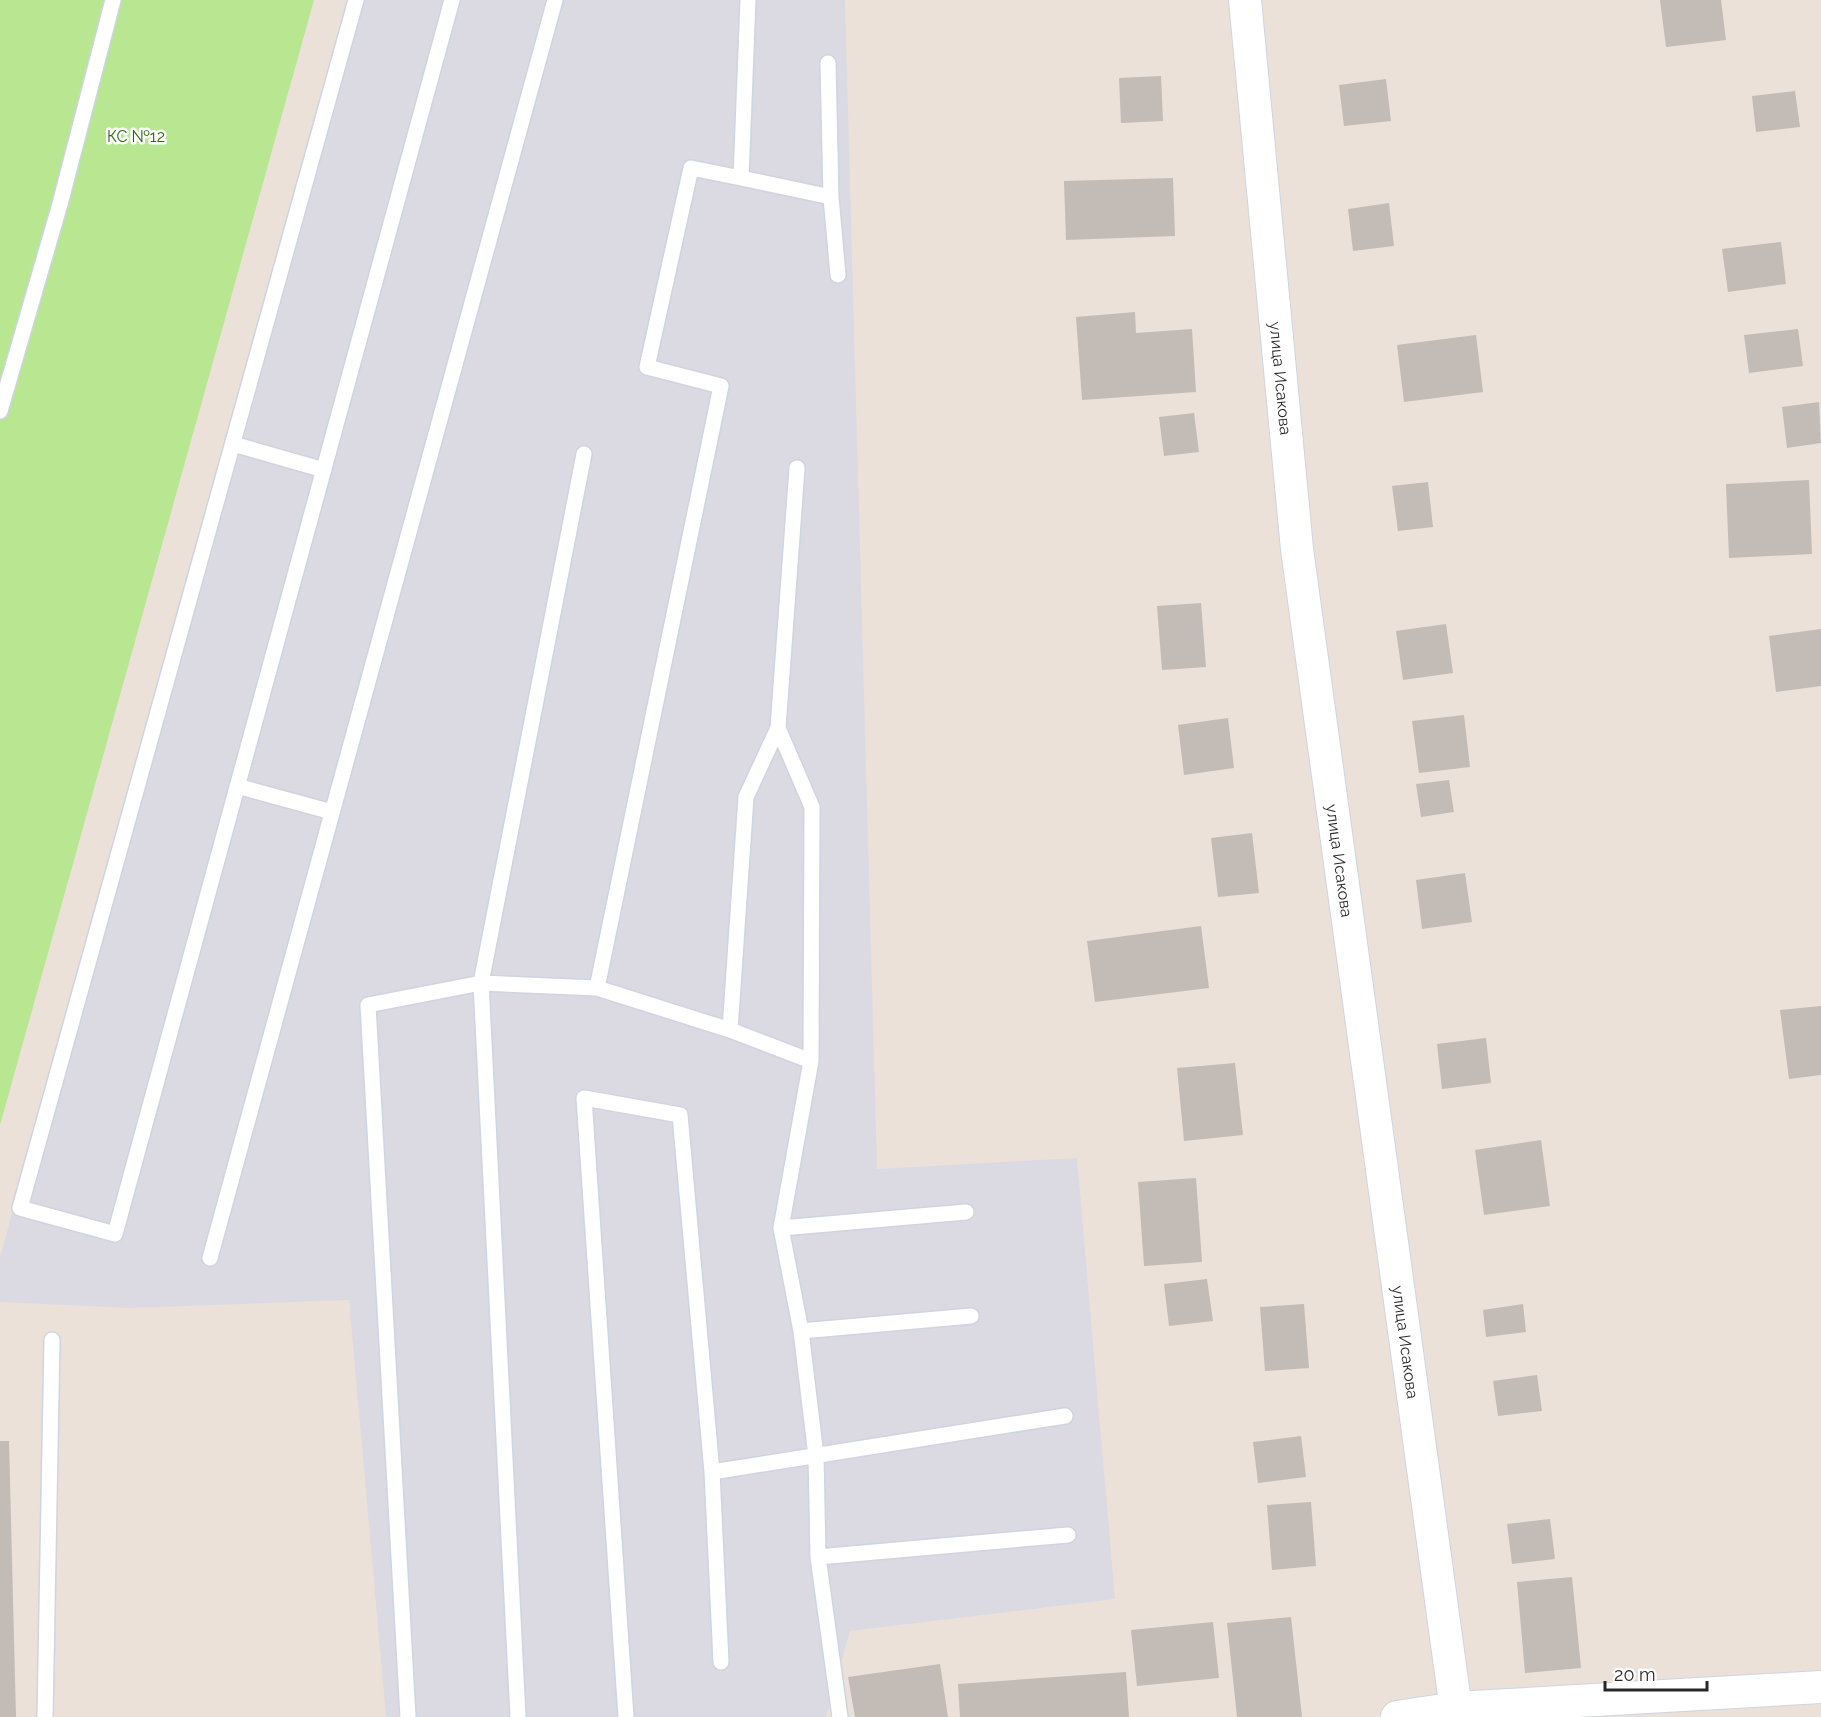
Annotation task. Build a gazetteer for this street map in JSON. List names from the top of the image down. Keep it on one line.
{"streets":{"street":["улица Исакова"]},"parks":["КС №12"],"scale_bar":"20 m"}
